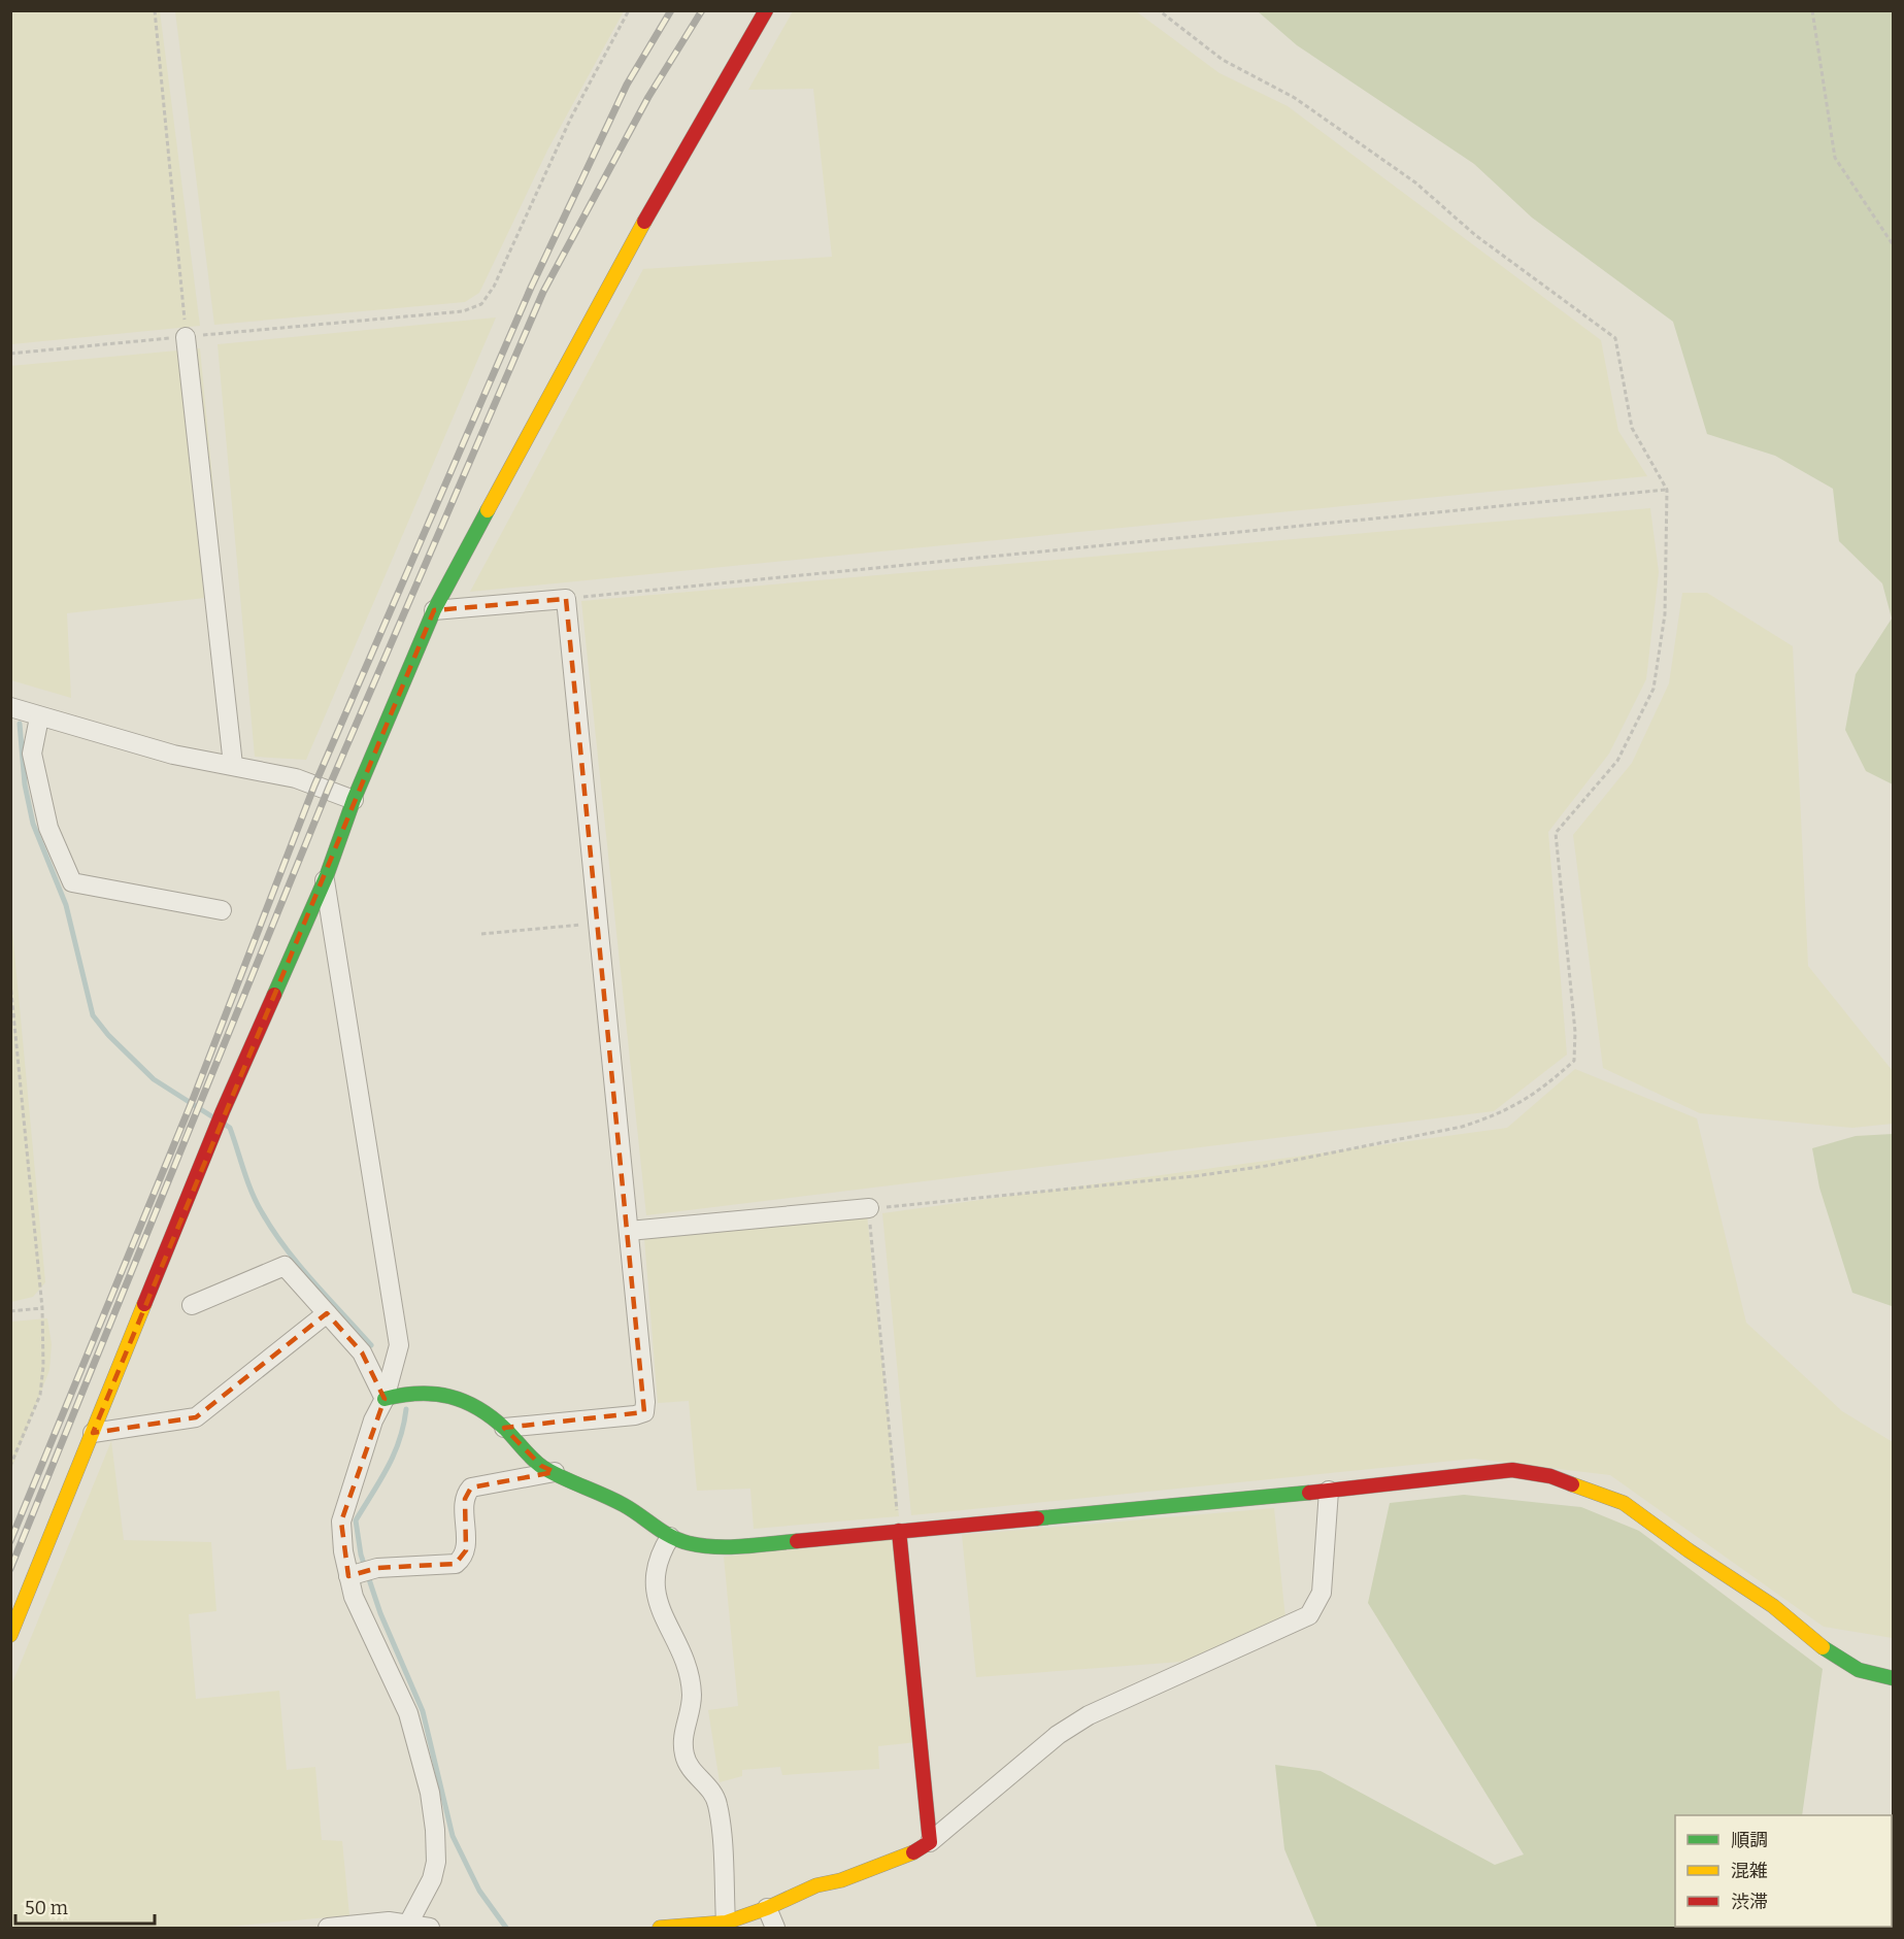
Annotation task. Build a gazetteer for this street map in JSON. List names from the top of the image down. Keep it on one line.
{"legend":["順調","混雑","渋滞"],"scale_bar":"50 m"}
